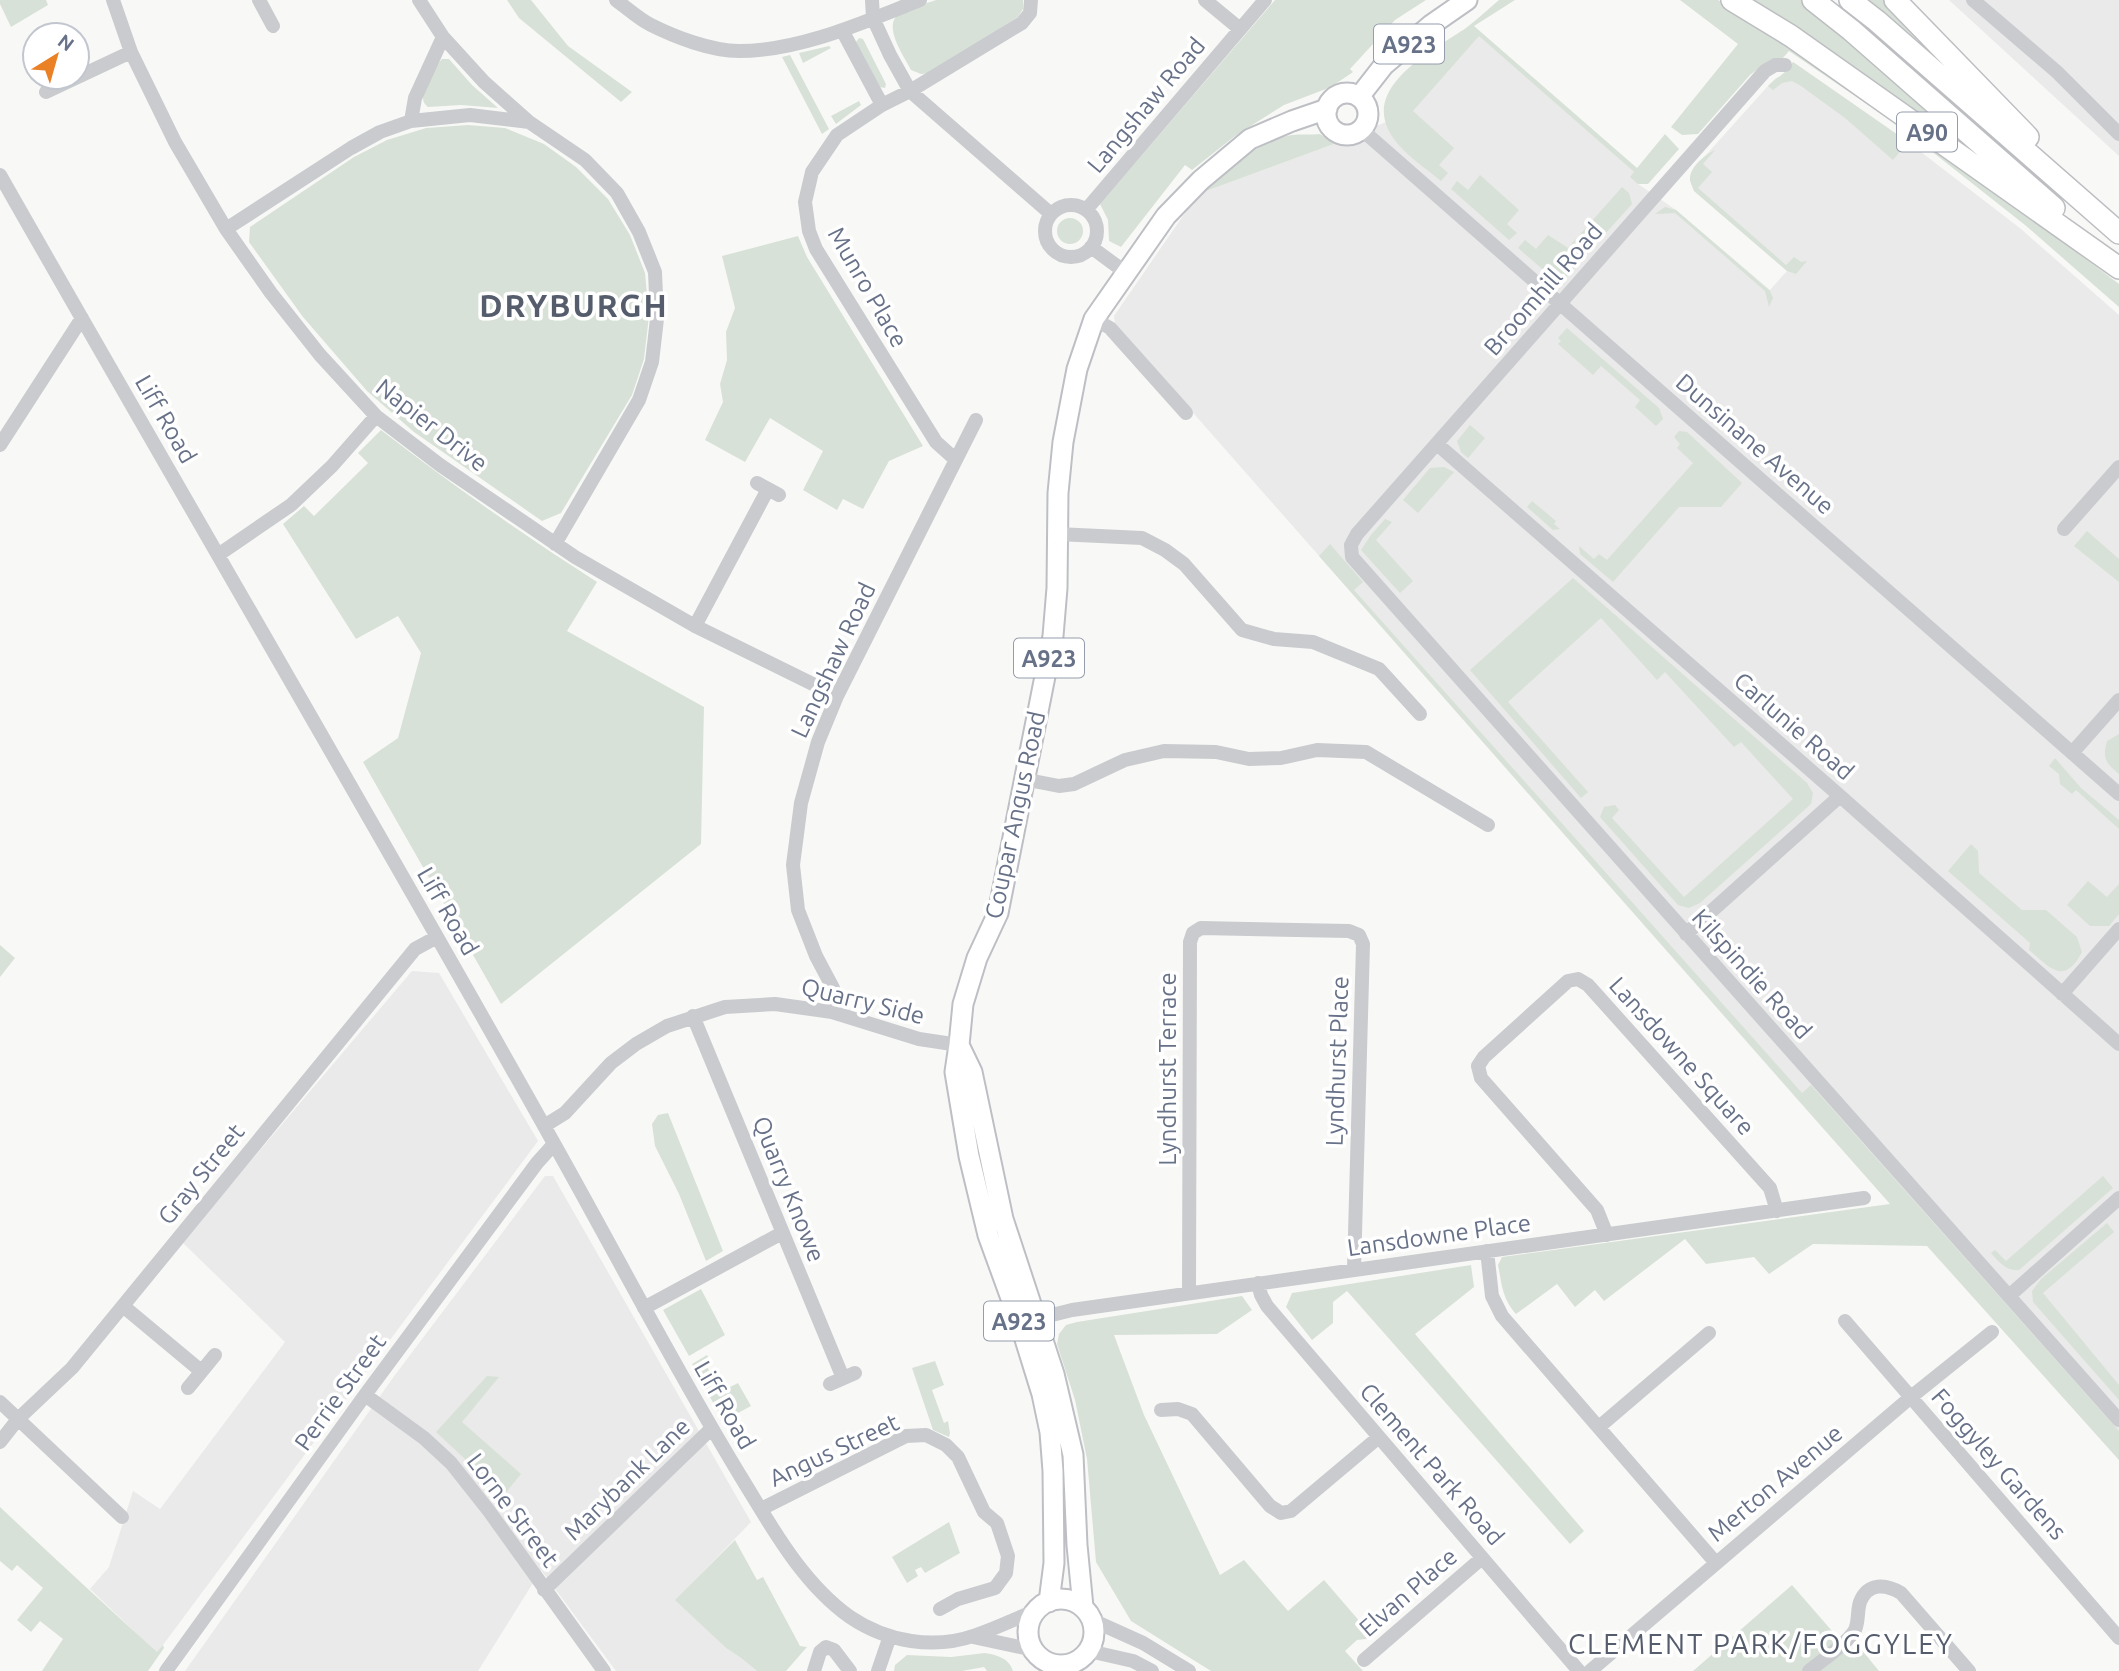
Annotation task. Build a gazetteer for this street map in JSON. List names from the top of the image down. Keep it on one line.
{"streets":{"highway":["A90"],"main road":["A923","Coupar Angus Road"],"street":["Langshaw Road","Munro Place","Broomhill Road","Liff Road","Napier Drive","Dunsinane Avenue","Carlunie Road","Kilspindie Road","Quarry Side","Lansdowne Square","Lyndhurst Place","Lyndhurst Terrace","Gray Street","Quarry Knowe","Lansdowne Place","Perrie Street","Angus Street","Clement Park Road","Foggyley Gardens","Marybank Lane","Merton Avenue","Lorne Street","Elvan Place"]},"crossings":[["A923","Dunsinane Avenue"],["A923","Coupar Angus Road"],["Langshaw Road","Munro Place"],["Langshaw Road","Napier Drive"],["Langshaw Road","Quarry Side"],["Broomhill Road","Dunsinane Avenue"],["Broomhill Road","Carlunie Road"],["Broomhill Road","Kilspindie Road"],["Liff Road","Coupar Angus Road"],["Liff Road","Quarry Side"],["Liff Road","Gray Street"],["Liff Road","Perrie Street"],["Liff Road","Angus Street"],["Liff Road","Marybank Lane"],["Dunsinane Avenue","Coupar Angus Road"],["Coupar Angus Road","Quarry Side"],["Coupar Angus Road","Lansdowne Place"],["Quarry Side","Quarry Knowe"],["Lansdowne Square","Lansdowne Place"],["Lyndhurst Place","Lyndhurst Terrace"],["Lyndhurst Place","Lansdowne Place"],["Lyndhurst Terrace","Lansdowne Place"],["Lansdowne Place","Clement Park Road"],["Perrie Street","Lorne Street"],["Clement Park Road","Elvan Place"],["Foggyley Gardens","Merton Avenue"],["Marybank Lane","Lorne Street"]],"districts":["DRYBURGH","CLEMENT PARK/FOGGYLEY"],"north":"top right"}
